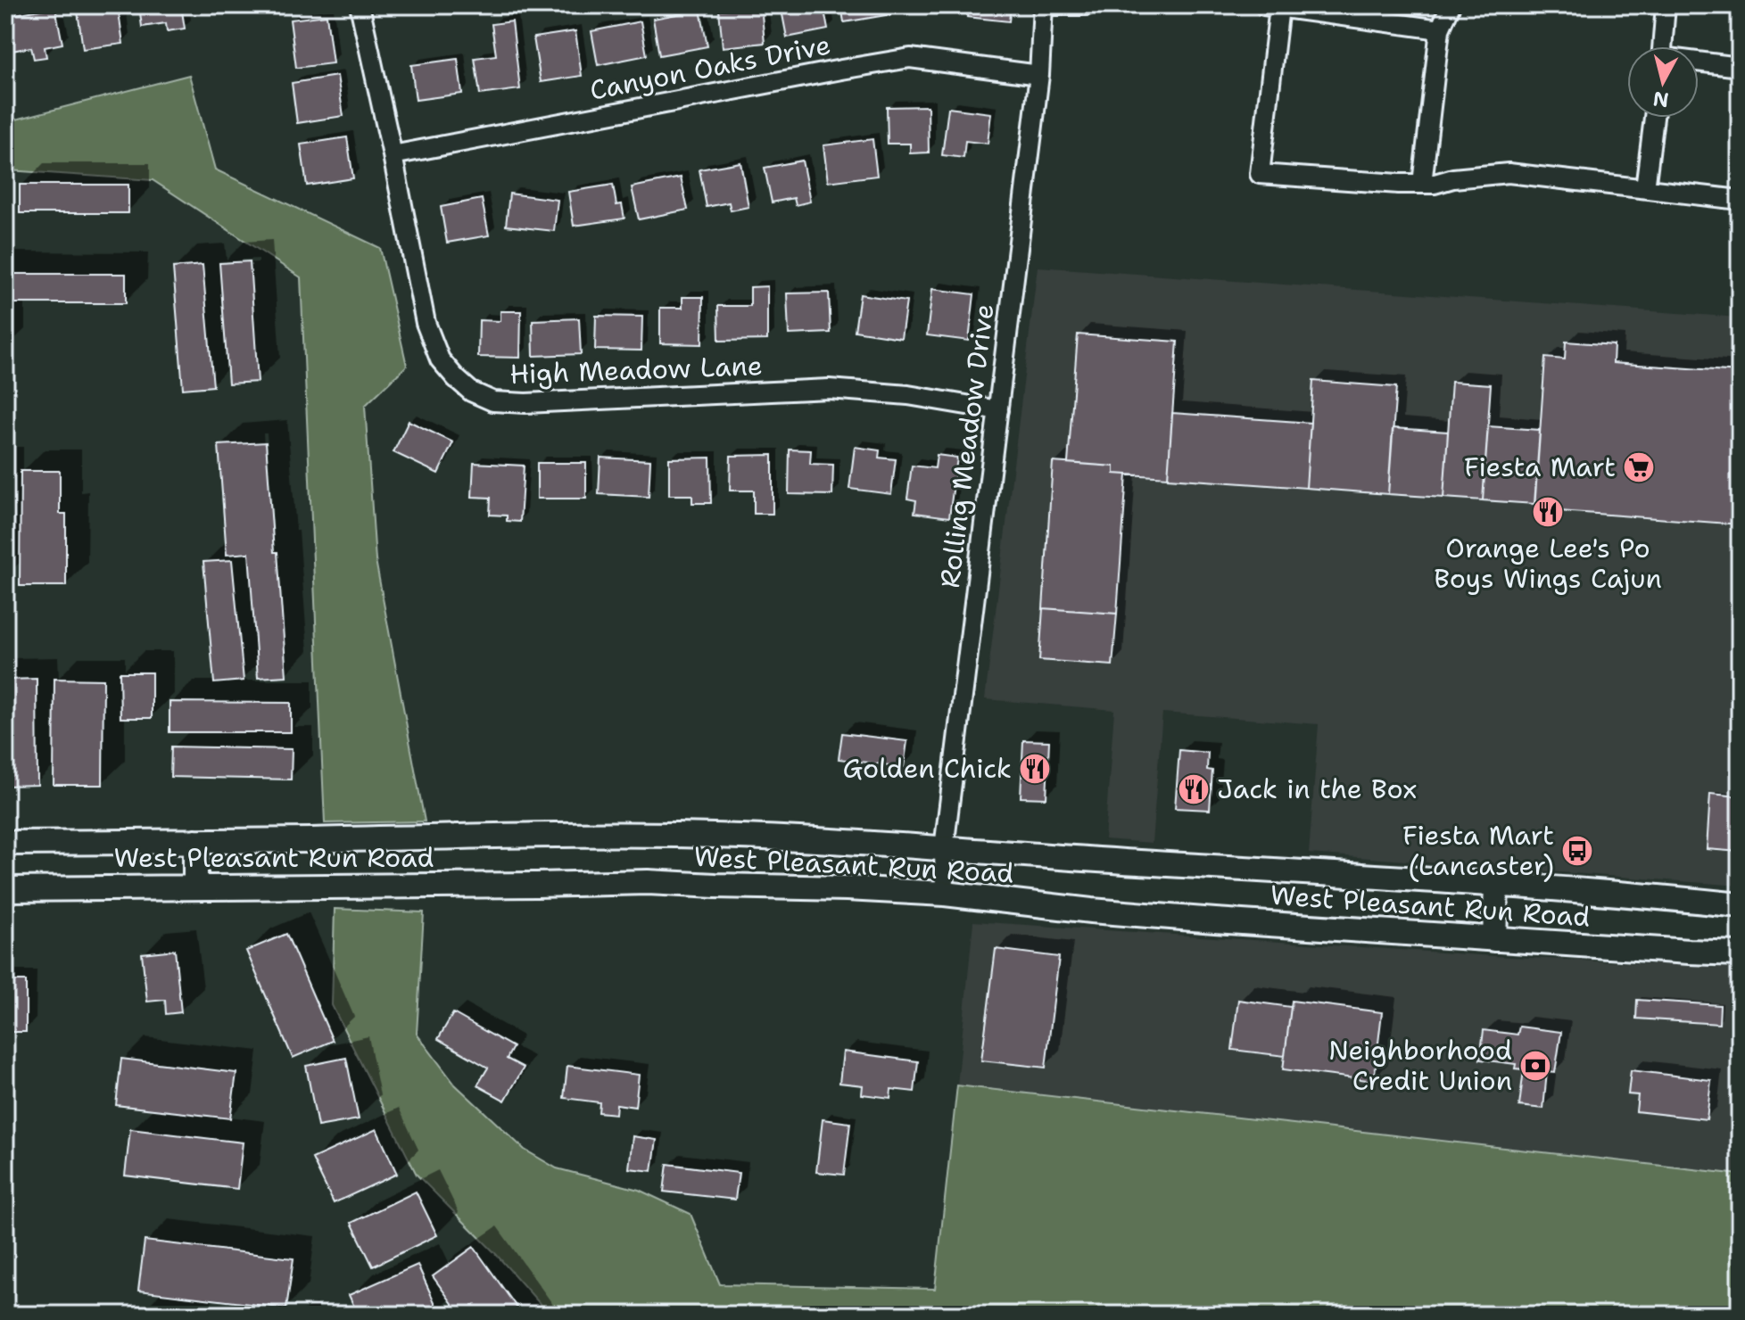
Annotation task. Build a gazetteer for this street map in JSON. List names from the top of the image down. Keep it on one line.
{"streets":{"main road":["West Pleasant Run Road"],"street":["Canyon Oaks Drive","High Meadow Lane","Rolling Meadow Drive"]},"crossings":[["Canyon Oaks Drive","High Meadow Lane"],["Canyon Oaks Drive","Rolling Meadow Drive"],["High Meadow Lane","Rolling Meadow Drive"],["Rolling Meadow Drive","West Pleasant Run Road"]],"places":{"supermarket":["Fiesta Mart"],"restaurant":["Orange Lee's Po Boys Wings Cajun","Golden Chick","Jack in the Box"],"bus stop":["Fiesta Mart (Lancaster)"],"bank":["Neighborhood Credit Union"]},"north":"bottom"}
